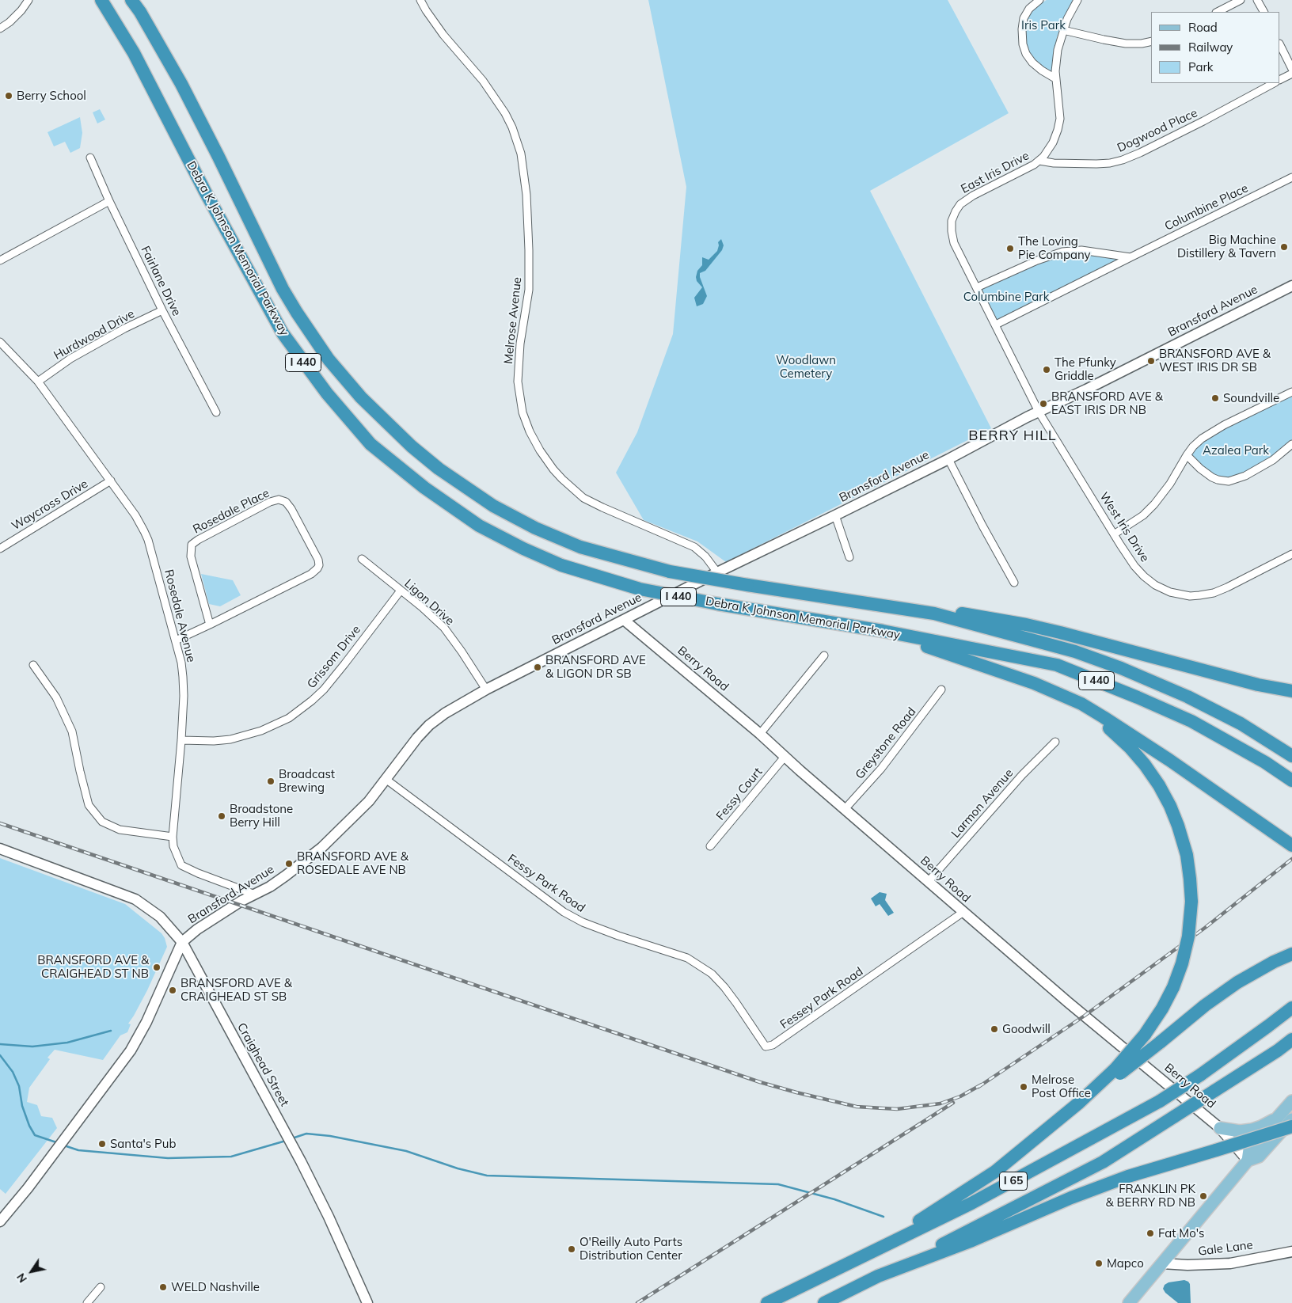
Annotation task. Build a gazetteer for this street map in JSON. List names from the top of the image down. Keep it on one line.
{"streets":{"highway":["Debra K Johnson Memorial Parkway","I 440","I 65"],"main road":["Bransford Avenue","Berry Road","Craighead Street","Gale Lane"],"street":["Dogwood Place","East Iris Drive","Columbine Place","Fairlane Drive","Melrose Avenue","Hurdwood Drive","Waycross Drive","Rosedale Place","West Iris Drive","Ligon Drive","Rosedale Avenue","Grissom Drive","Greystone Road","Fessy Court","Larmon Avenue","Fessy Park Road","Fessey Park Road"]},"crossings":[["Dogwood Place","East Iris Drive"],["East Iris Drive","Columbine Place"],["East Iris Drive","Bransford Avenue"],["East Iris Drive","West Iris Drive"],["Fairlane Drive","Hurdwood Drive"],["Bransford Avenue","Melrose Avenue"],["Bransford Avenue","West Iris Drive"],["Bransford Avenue","Ligon Drive"],["Bransford Avenue","Rosedale Avenue"],["Bransford Avenue","Berry Road"],["Bransford Avenue","Fessy Park Road"],["Bransford Avenue","Craighead Street"],["Hurdwood Drive","Rosedale Avenue"],["Waycross Drive","Rosedale Avenue"],["Rosedale Place","Rosedale Avenue"],["Ligon Drive","Grissom Drive"],["Rosedale Avenue","Grissom Drive"],["Berry Road","Greystone Road"],["Berry Road","Fessy Court"],["Berry Road","Larmon Avenue"],["Berry Road","Fessey Park Road"],["Fessy Park Road","Fessey Park Road"]],"districts":["BERRY HILL"],"parks":["Iris Park","Columbine Park","Woodlawn Cemetery","Azalea Park"],"places":["Berry School","Big Machine Distillery & Tavern","The Loving Pie Company","BRANSFORD AVE & WEST IRIS DR SB","The Pfunky Griddle","Soundville","BRANSFORD AVE & EAST IRIS DR NB","BRANSFORD AVE & LIGON DR SB","Broadcast Brewing","Broadstone Berry Hill","BRANSFORD AVE & ROSEDALE AVE NB","BRANSFORD AVE & CRAIGHEAD ST NB","BRANSFORD AVE & CRAIGHEAD ST SB","Goodwill","Melrose Post Office","Santa's Pub","FRANKLIN PK & BERRY RD NB","Fat Mo's","O'Reilly Auto Parts Distribution Center","Mapco","WELD Nashville"],"legend":["Road","Railway","Park"],"north":"bottom left"}
